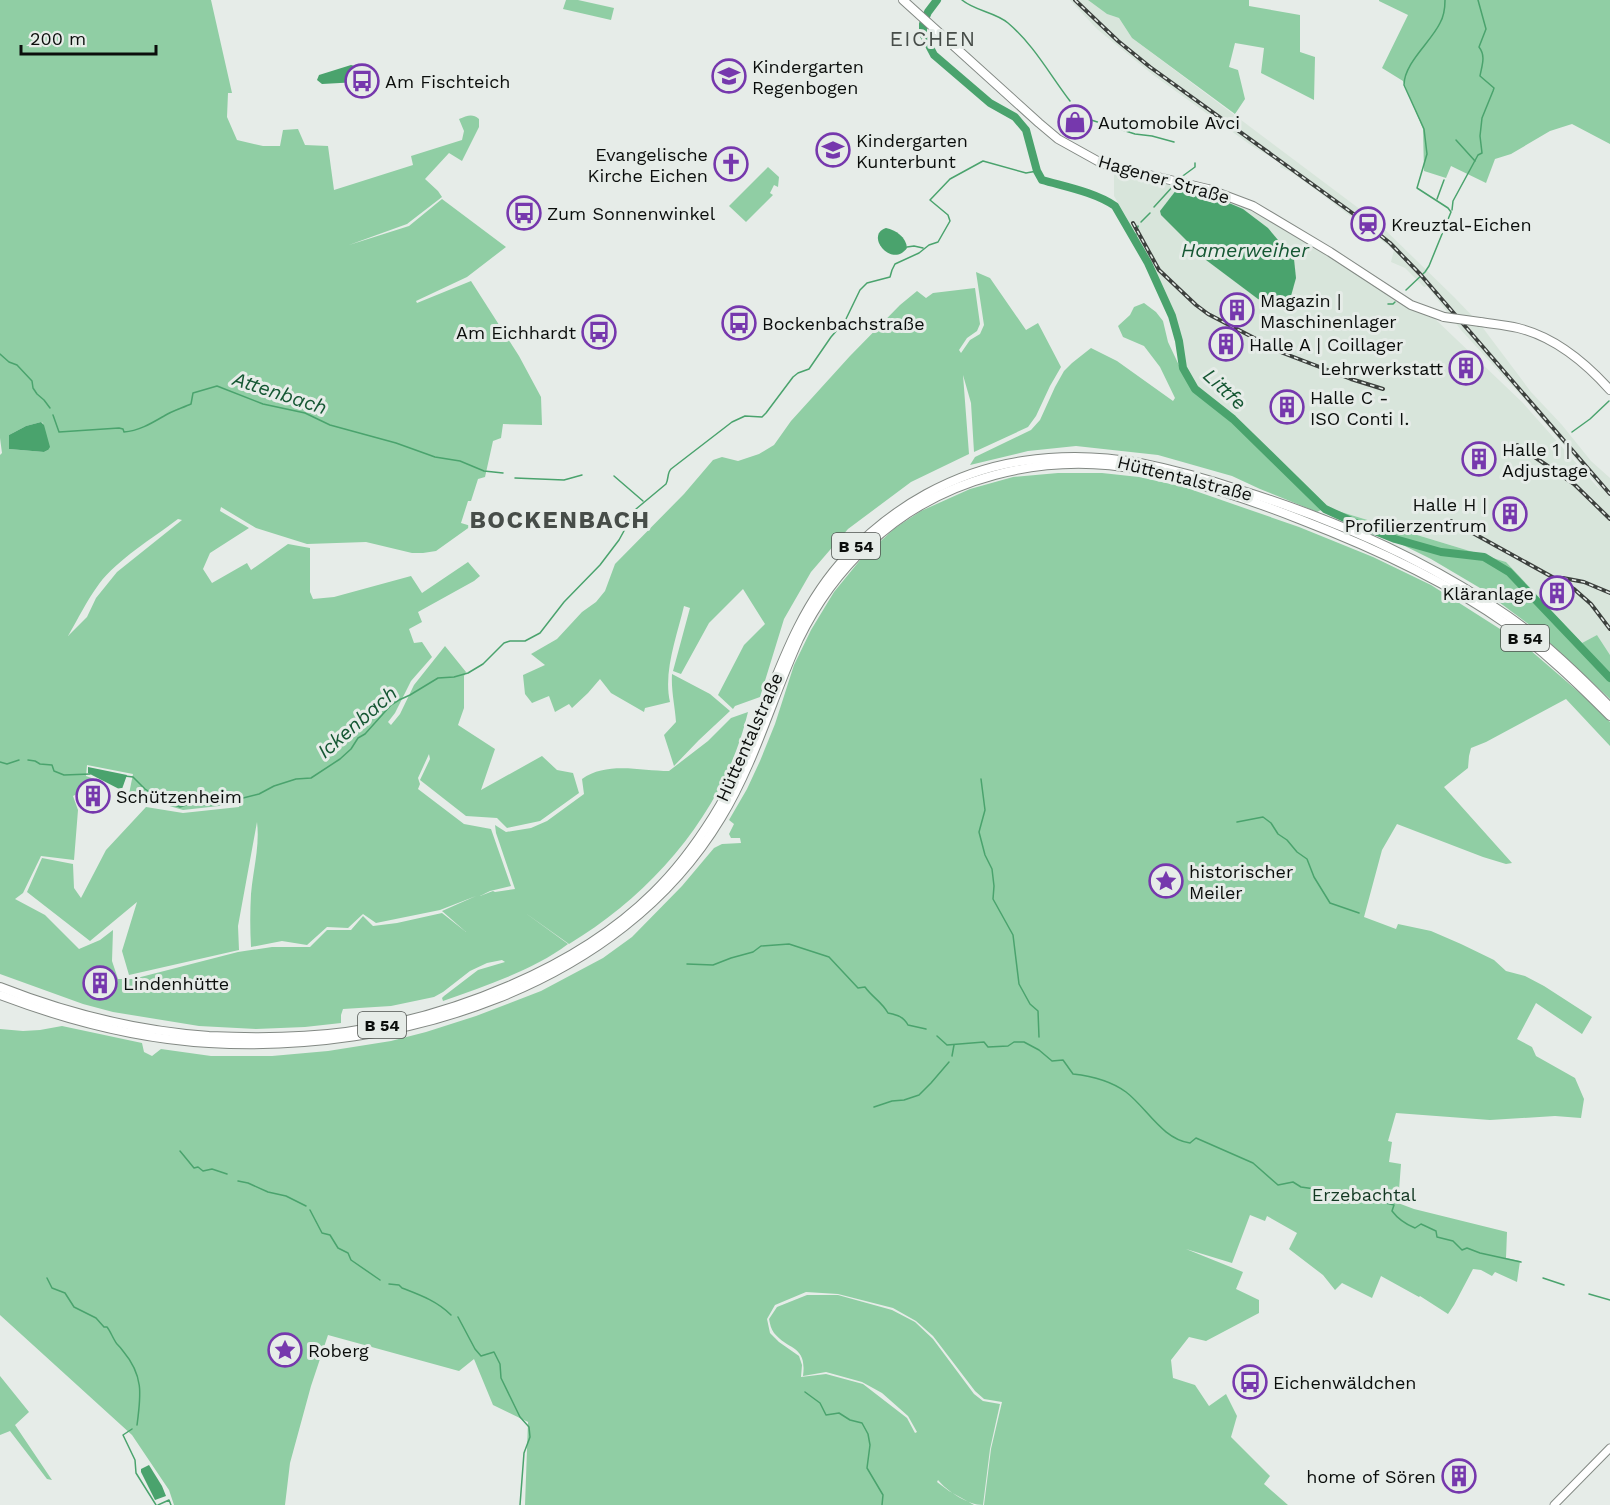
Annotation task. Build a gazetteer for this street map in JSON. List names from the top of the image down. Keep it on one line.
{"streets":{"main road":["Hagener Straße","Hüttentalstraße","B 54"]},"crossings":[["Hüttentalstraße","B 54"]],"districts":["EICHEN","BOCKENBACH"],"water":["Hamerweiher","Littfe","Attenbach","Ickenbach"],"parks":["Erzebachtal"],"places":{"school or university":["Kindergarten Regenbogen","Kindergarten Kunterbunt"],"bus stop":["Am Fischteich","Zum Sonnenwinkel","Bockenbachstraße","Am Eichhardt","Eichenwäldchen"],"shop":["Automobile Avci"],"church":["Evangelische Kirche Eichen"],"station":["Kreuztal-Eichen"],"building":["Magazin | Maschinenlager","Halle A | Coillager","Lehrwerkstatt","Halle C - ISO Conti I.","Halle 1 | Adjustage","Halle H | Profilierzentrum","Kläranlage","Schützenheim","Lindenhütte","home of Sören"],"place":["historischer Meiler","Roberg"]},"scale_bar":"200 m"}
